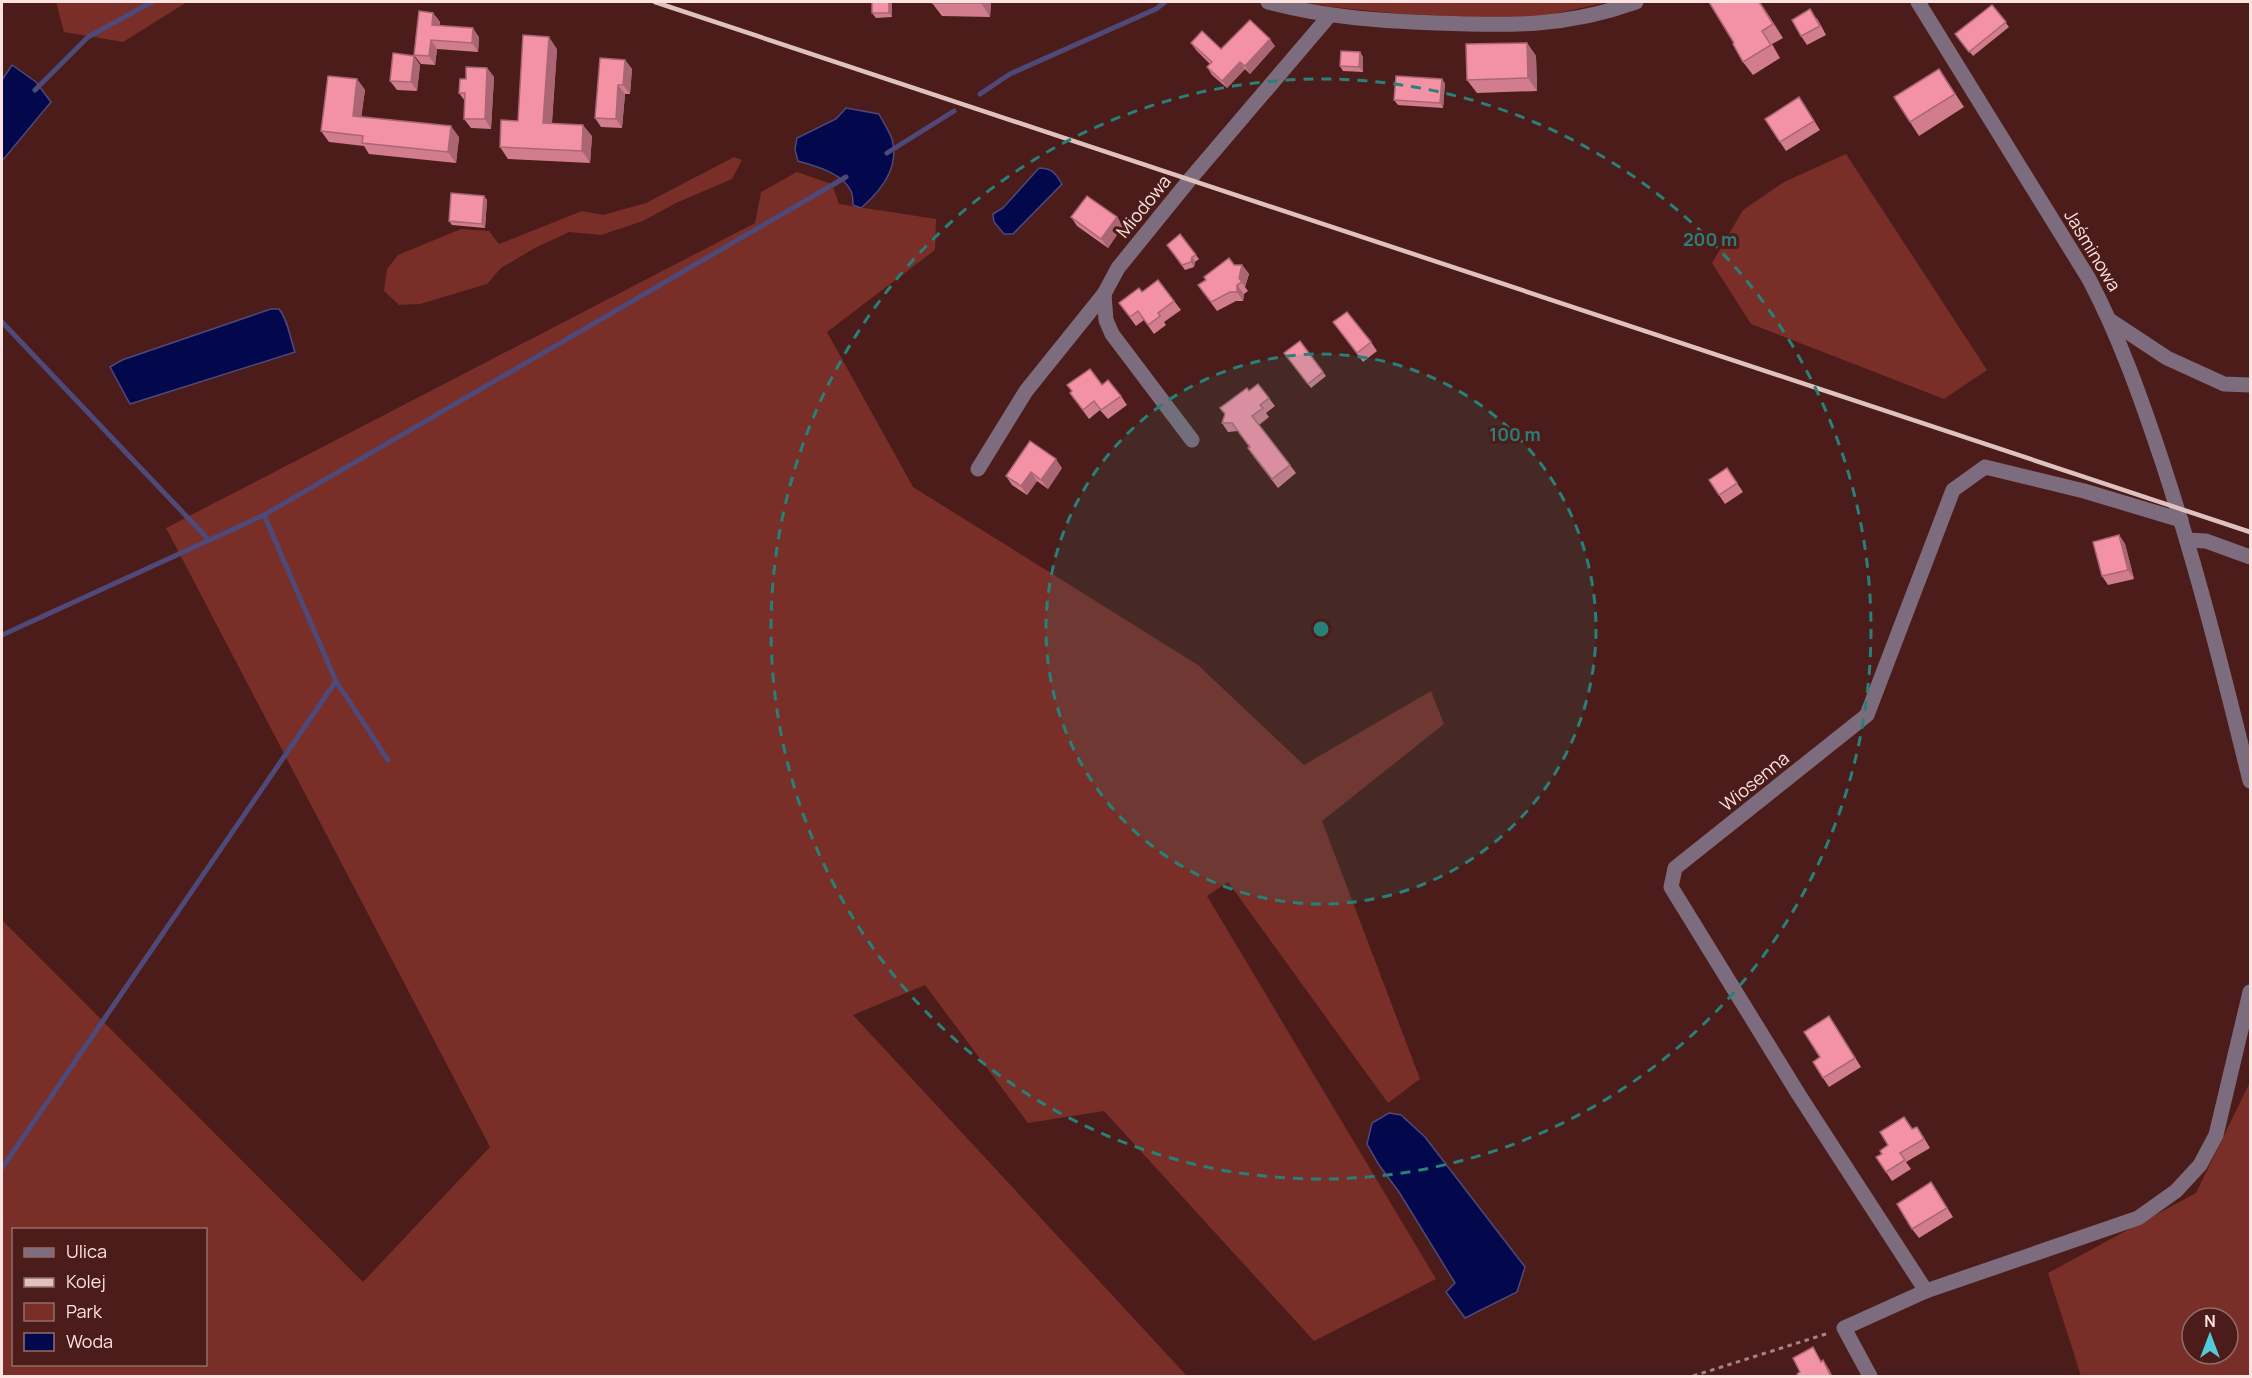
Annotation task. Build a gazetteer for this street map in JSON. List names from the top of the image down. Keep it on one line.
{"streets":{"street":["Miodowa","Jaśminowa","Wiosenna"]},"crossings":[["Jaśminowa","Wiosenna"]],"legend":["Ulica","Kolej","Park","Woda"],"north":"top","rings":["200 m","100 m"]}
